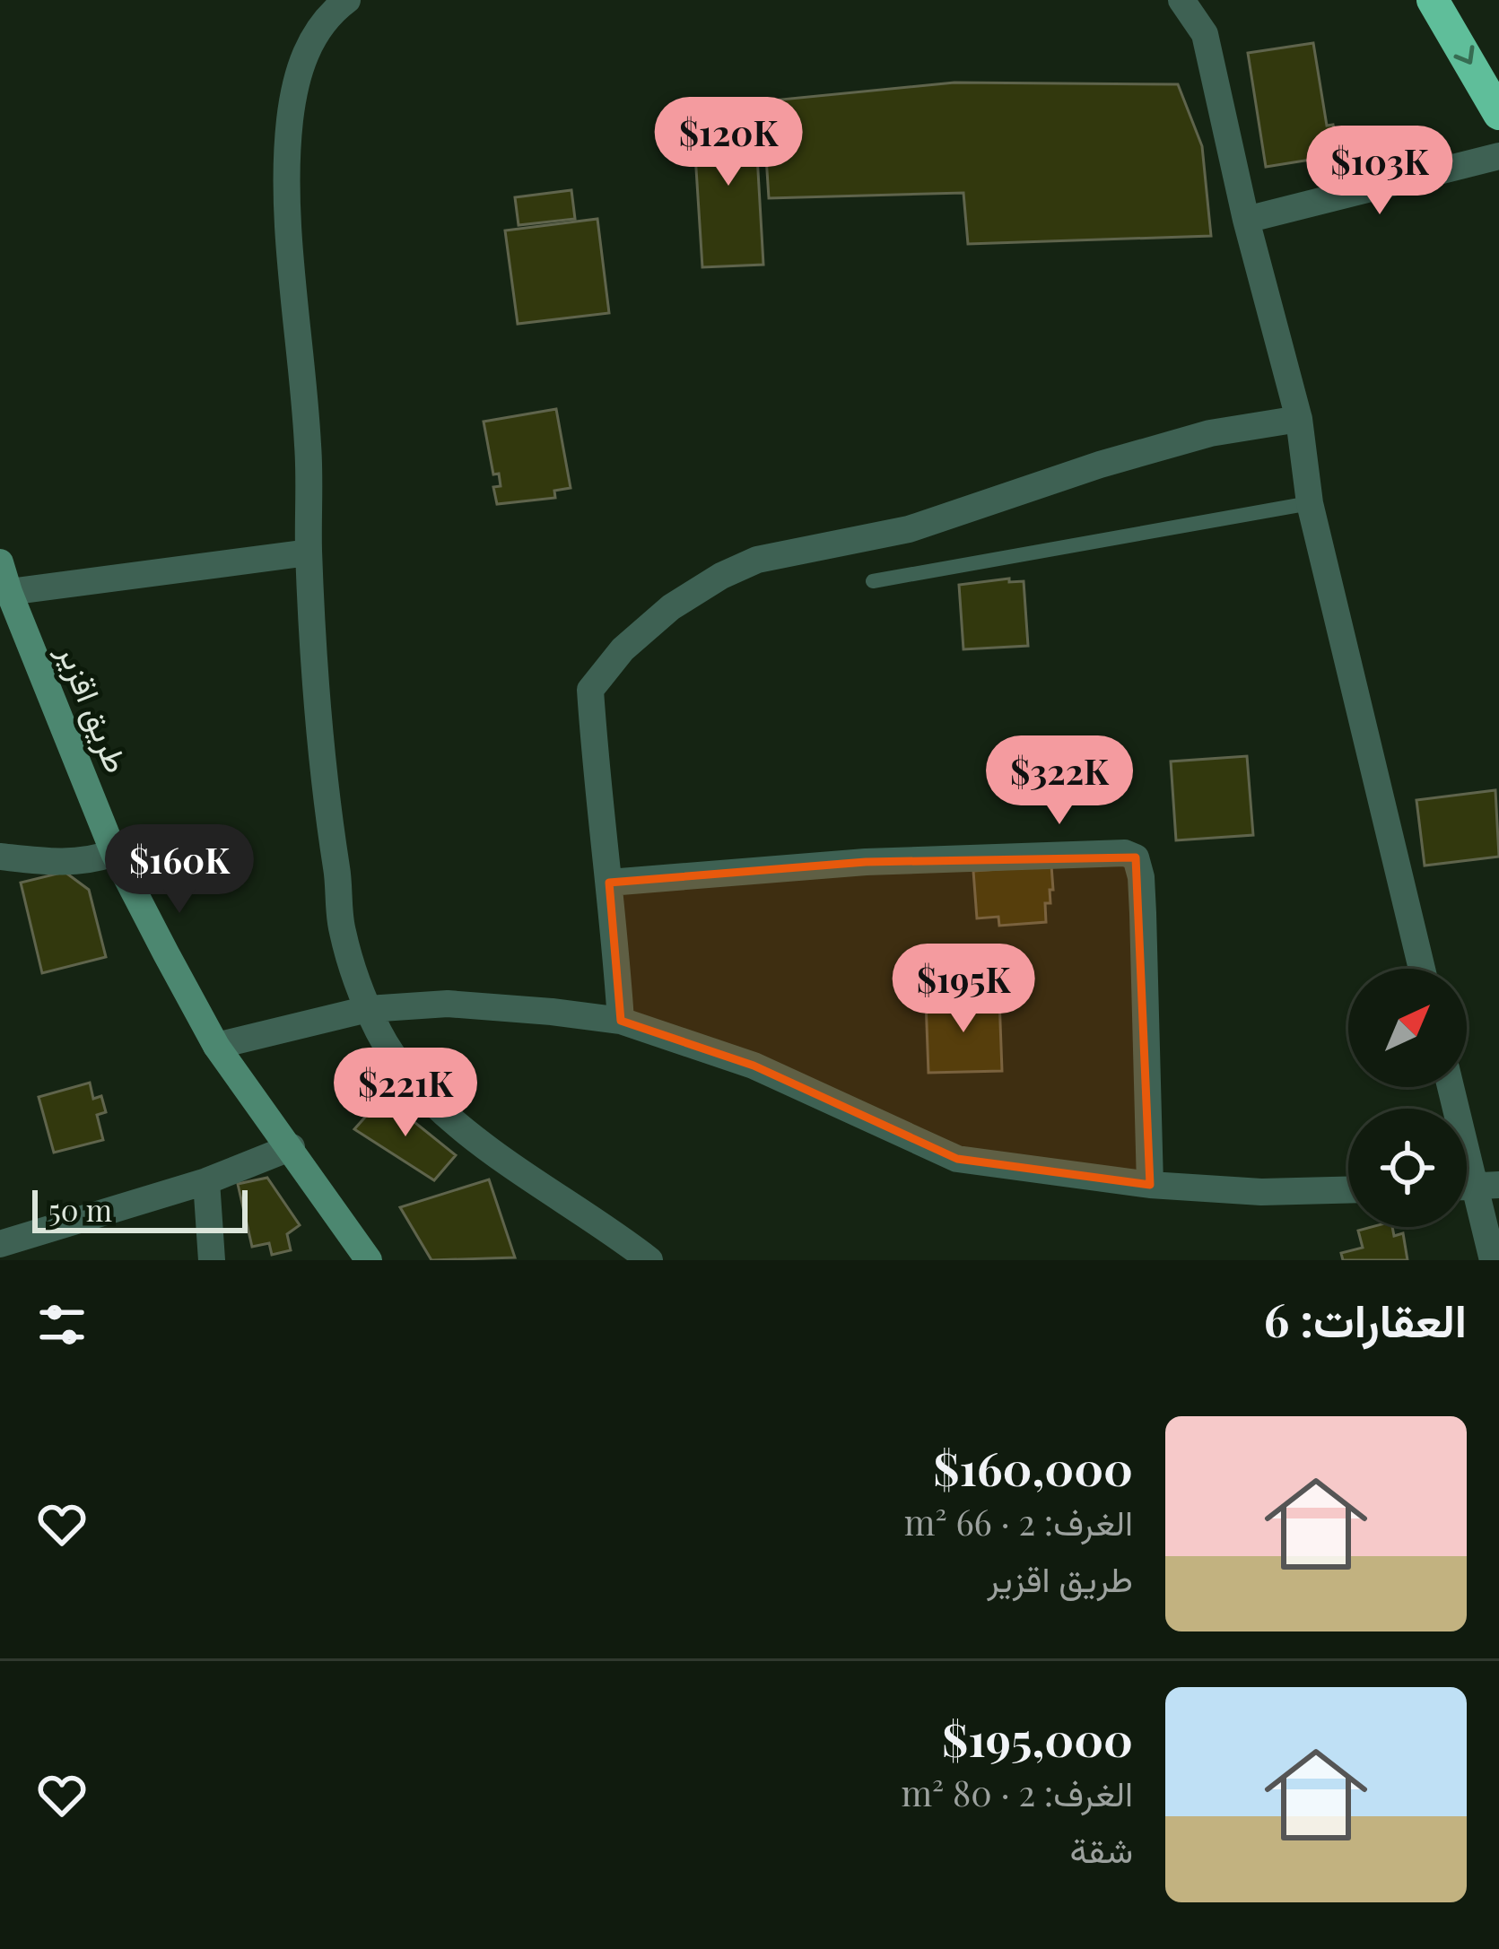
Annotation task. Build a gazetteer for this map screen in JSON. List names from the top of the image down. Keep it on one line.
{"streets":{"street":["طريق اقزير"]},"scale_bar":"50 m","north":"top right","page":{"price":["$120K","$103K","$322K","$160K","$195K","$221K"],"scale":"50 m","heading":"العقارات: 6","list":[{"name":"$160,000","note":"الغرف: 2 · 66 m² · طريق اقزير"},{"name":"$195,000","note":"الغرف: 2 · 80 m² · شقة"}]}}
